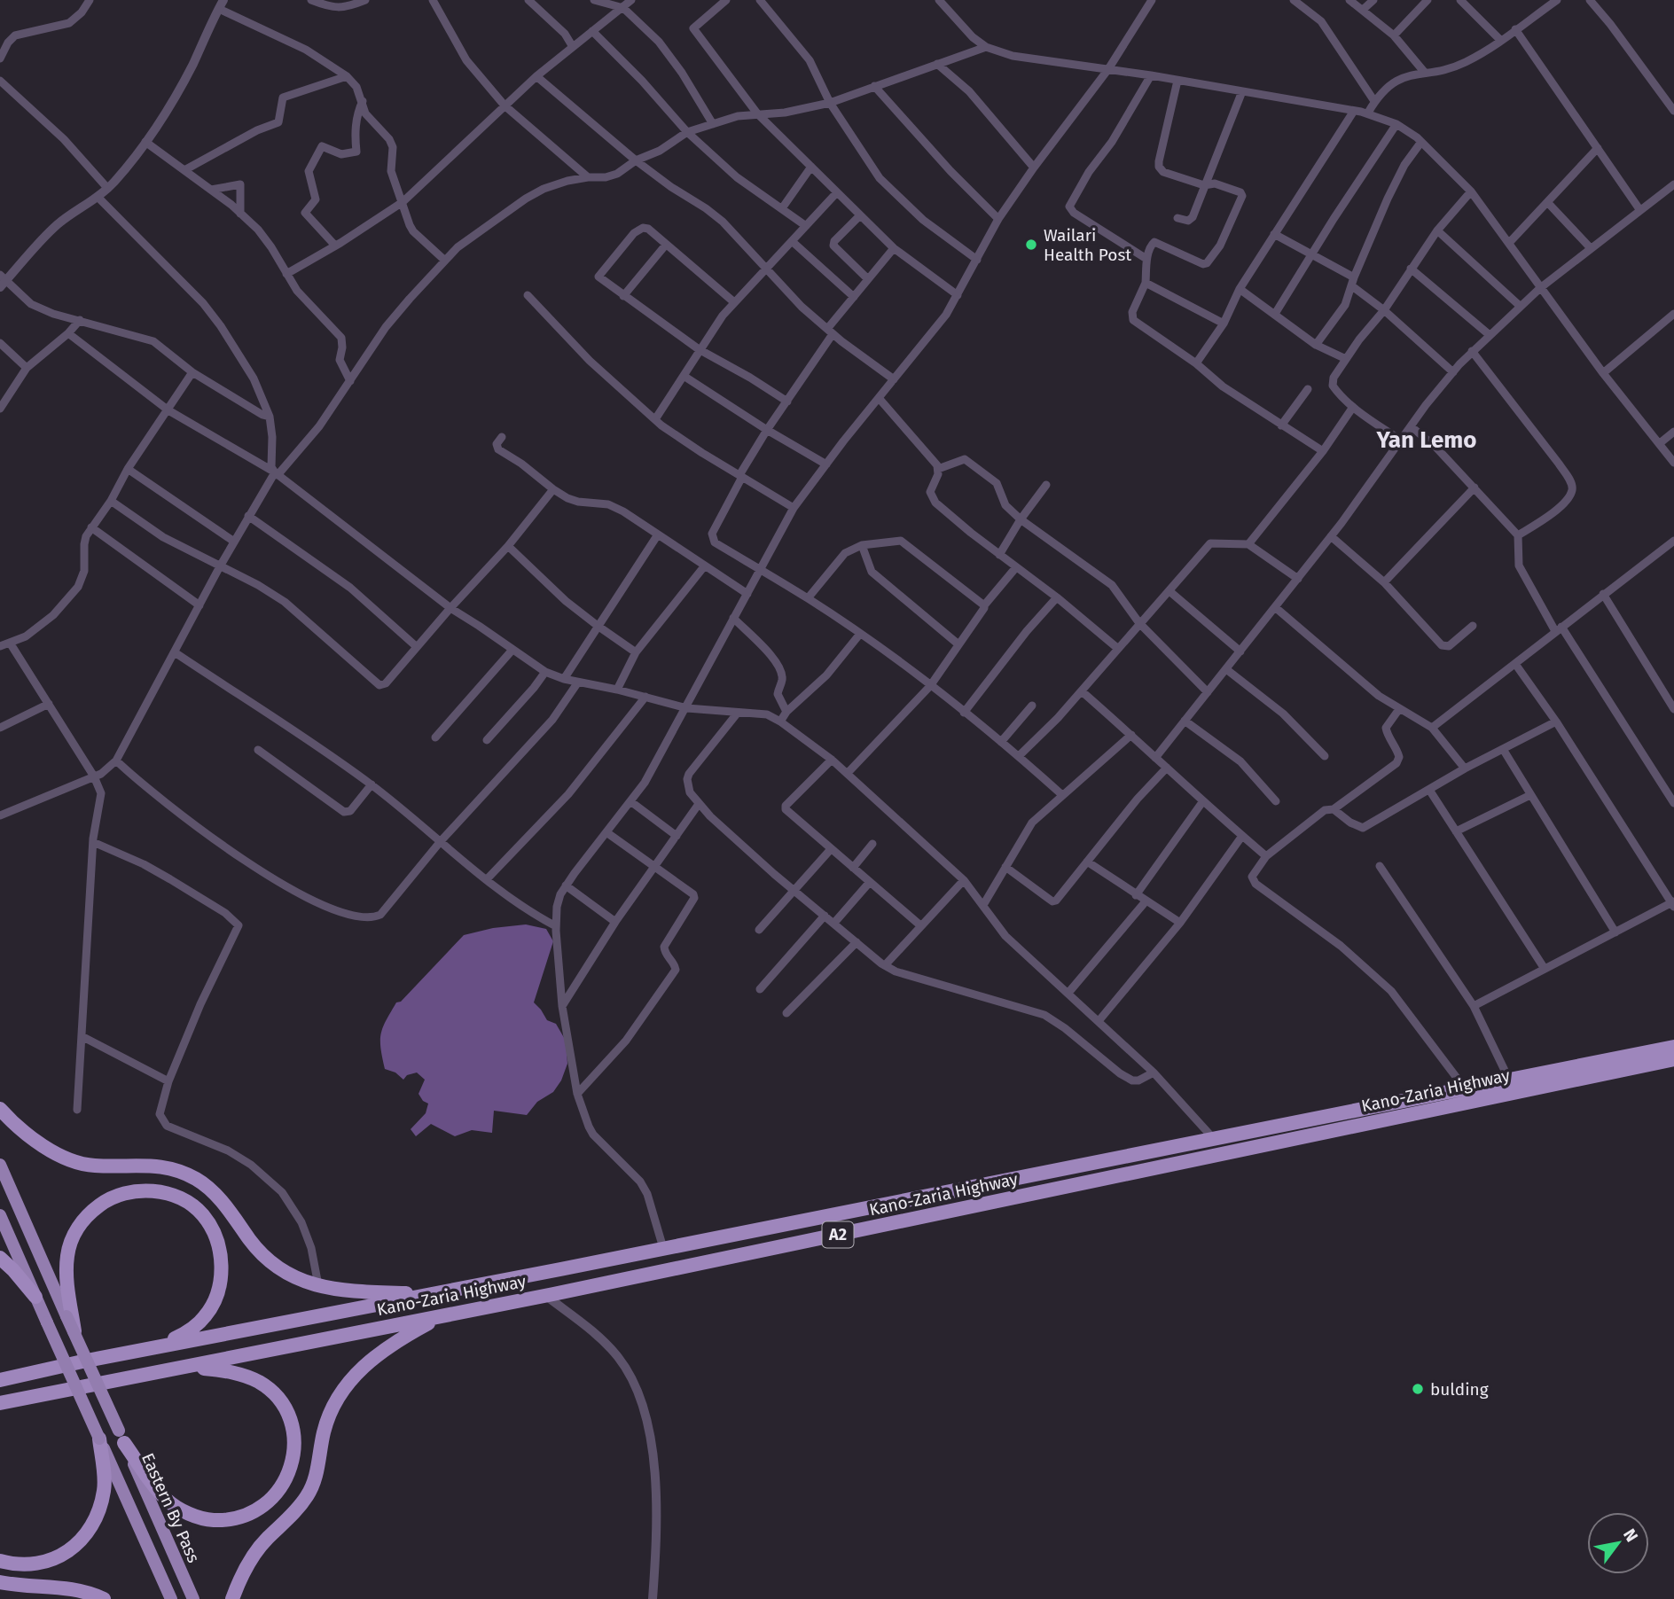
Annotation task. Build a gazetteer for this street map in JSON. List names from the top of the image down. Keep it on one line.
{"streets":{"highway":["Kano-Zaria Highway","A2"],"main road":["Eastern By Pass"]},"districts":["Yan Lemo"],"places":["Wailari Health Post","bulding"],"north":"top right"}
